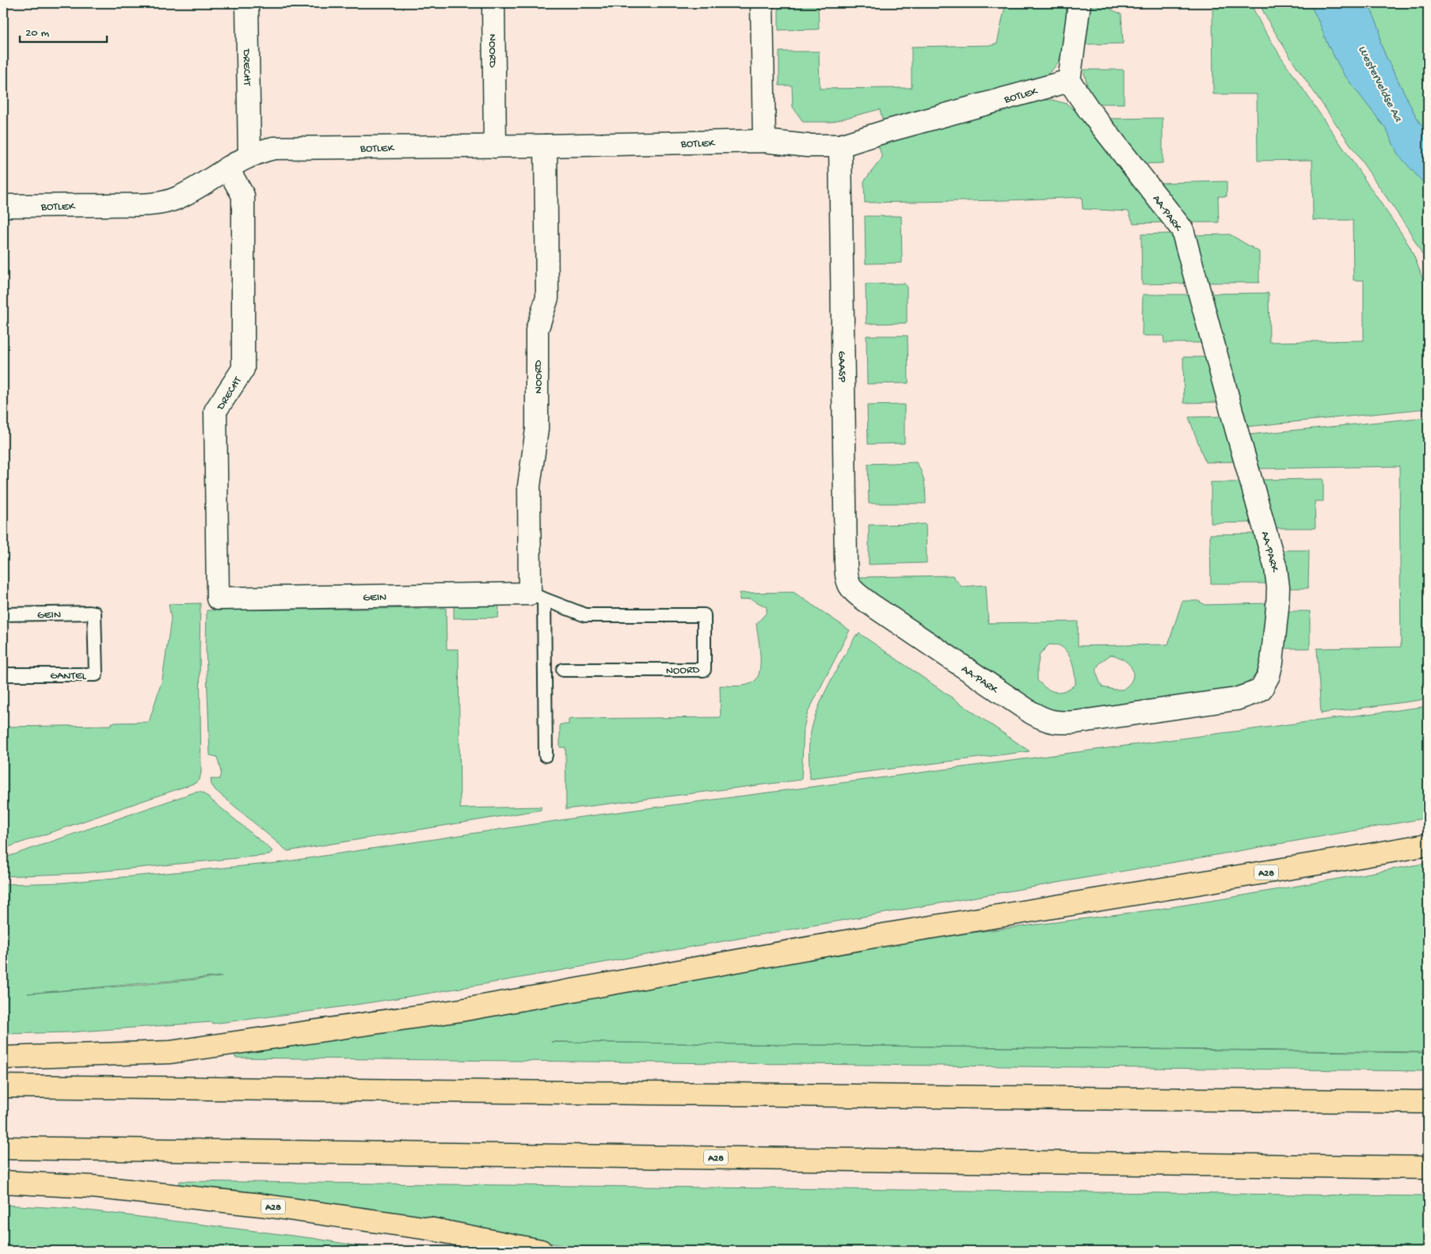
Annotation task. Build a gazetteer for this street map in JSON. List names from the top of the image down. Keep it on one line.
{"streets":{"highway":["A28"],"street":["NOORD","DRECHT","BOTLEK","AA-PARK","GAASP","GEIN"],"lane":["GANTEL"]},"crossings":[["NOORD","BOTLEK"],["NOORD","GEIN"],["DRECHT","BOTLEK"],["DRECHT","GEIN"],["BOTLEK","AA-PARK"],["BOTLEK","GAASP"],["AA-PARK","GAASP"],["GEIN","GANTEL"]],"water":["Westerveldse Aa"],"scale_bar":"20 m"}
